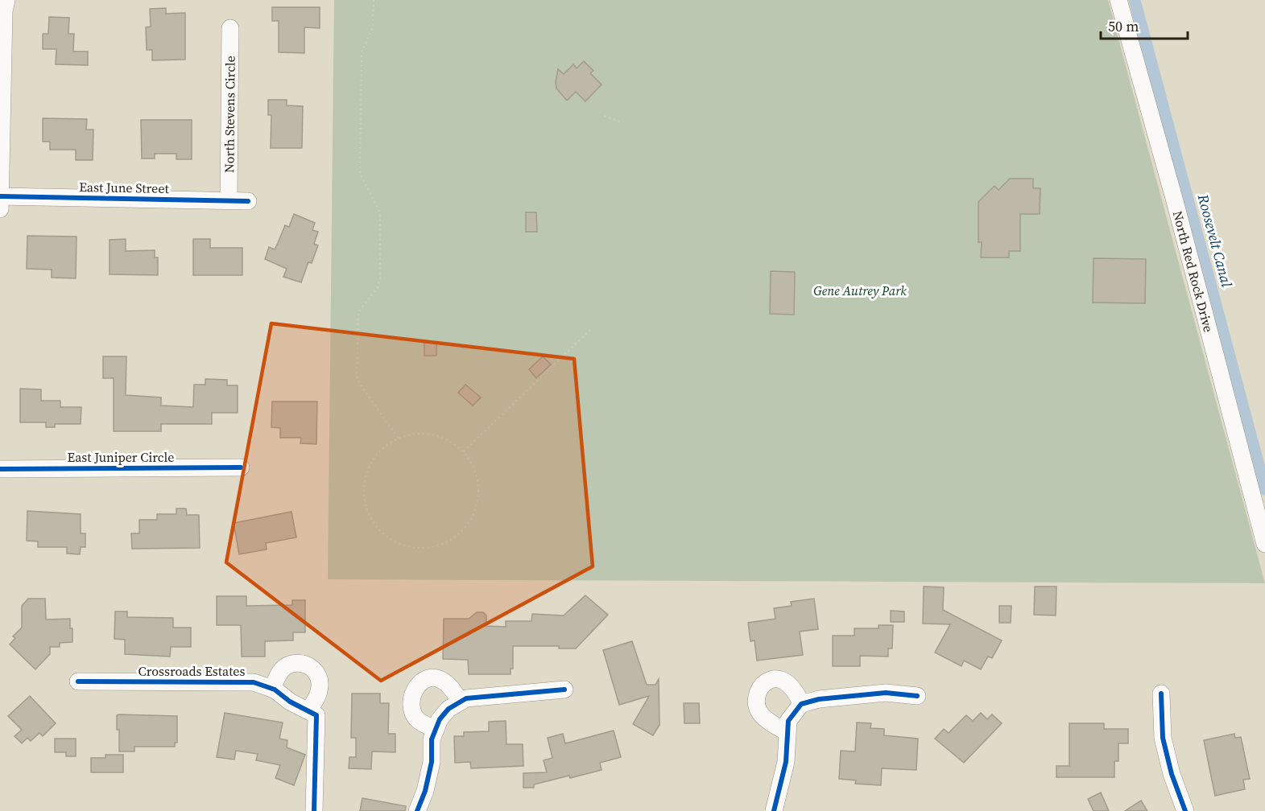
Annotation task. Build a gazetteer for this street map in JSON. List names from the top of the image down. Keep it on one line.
{"streets":{"street":["North Stevens Circle","East June Street","North Red Rock Drive","East Juniper Circle","Crossroads Estates"]},"crossings":[["North Stevens Circle","East June Street"]],"water":["Roosevelt Canal"],"parks":["Gene Autrey Park"],"scale_bar":"50 m"}
